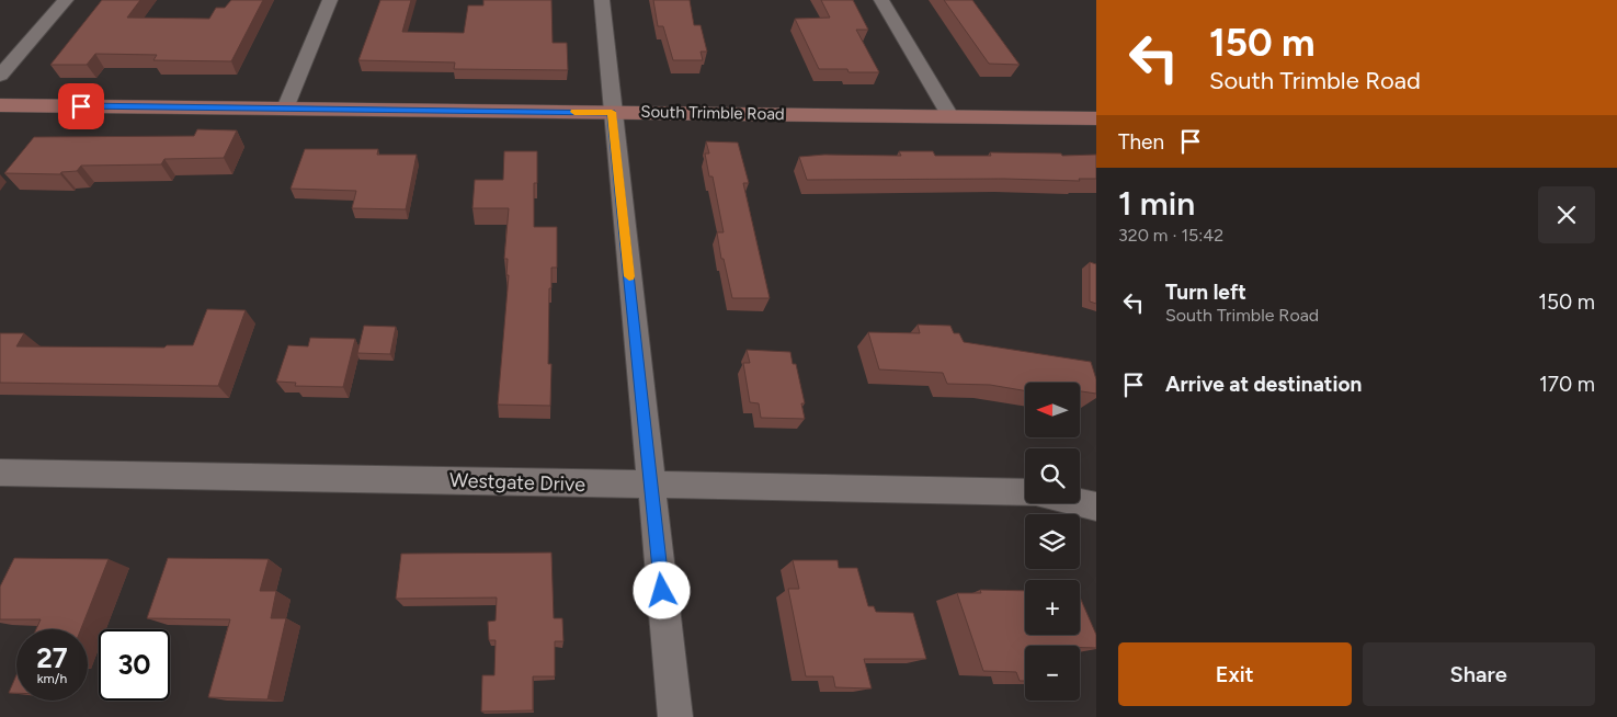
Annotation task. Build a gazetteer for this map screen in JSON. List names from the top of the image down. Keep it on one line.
{"streets":{"main road":["South Trimble Road"],"street":["Westgate Drive"]},"north":"left","page":{"turn":["150 m","South Trimble Road"],"then":"Then","heading":["1 min","320 m · 15:42"],"list":[{"name":"Turn left","note":"South Trimble Road","value":"150 m"},{"name":"Arrive at destination","value":"170 m"}],"map_buttons":["+","−"],"speed":"27 km/h","limit":"30","buttons":["Exit","Share"]}}
